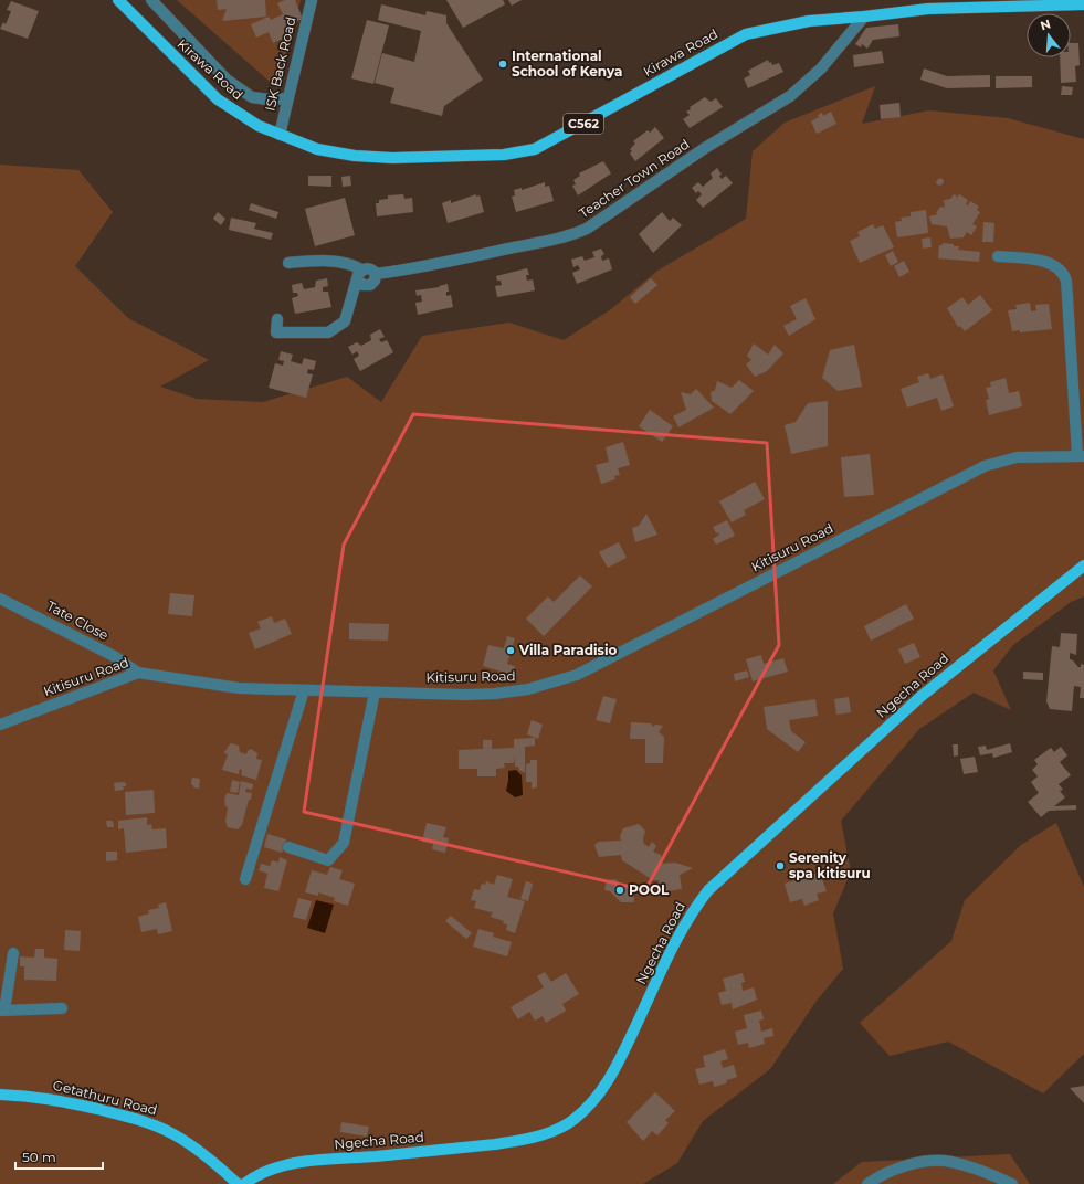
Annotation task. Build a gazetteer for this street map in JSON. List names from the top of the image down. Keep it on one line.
{"streets":{"main road":["Kirawa Road","C562","Ngecha Road","Getathuru Road"],"street":["ISK Back Road","Teacher Town Road","Kitisuru Road","Tate Close"]},"crossings":[["Kirawa Road","ISK Back Road"],["Kirawa Road","Teacher Town Road"],["Kitisuru Road","Tate Close"]],"places":["International School of Kenya","Villa Paradisio","Serenity spa kitisuru","POOL"],"scale_bar":"50 m","north":"top"}
